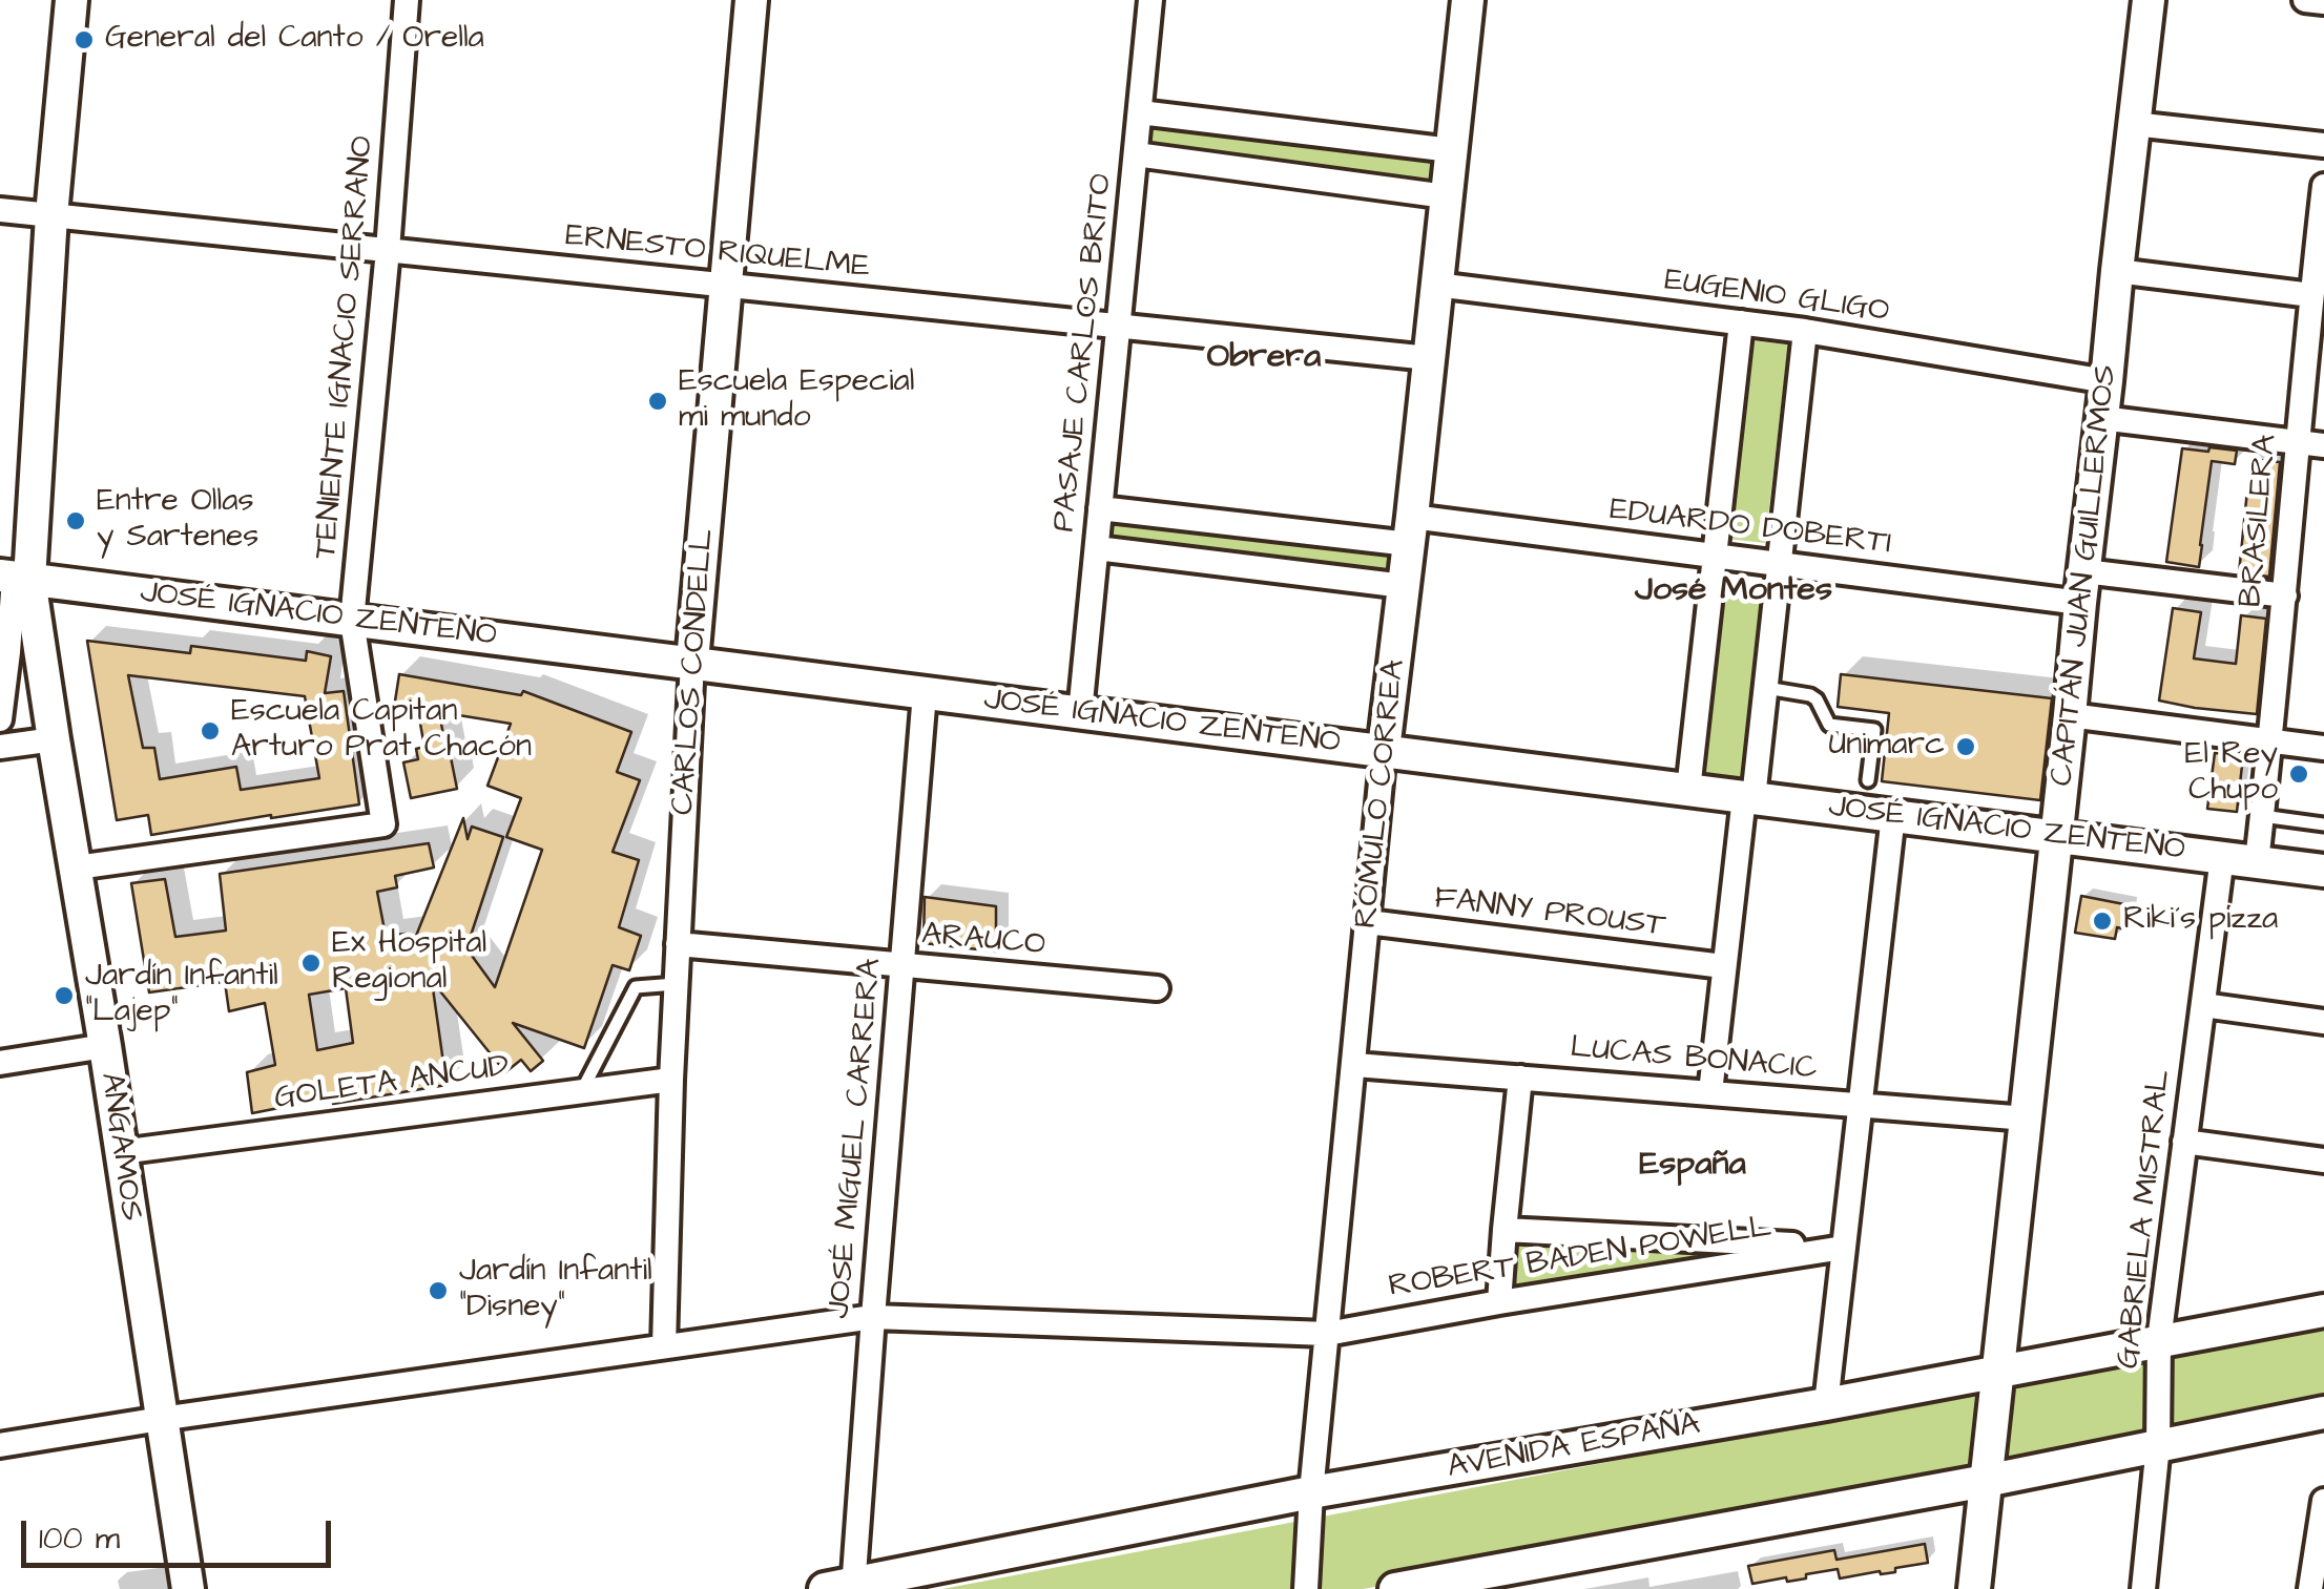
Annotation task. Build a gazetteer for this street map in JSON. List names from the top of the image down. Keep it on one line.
{"streets":{"street":["ERNESTO RIQUELME","EUGENIO GLIGO","TENIENTE IGNACIO SERRANO","PASAJE CARLOS BRITO","BRASILERA","EDUARDO DOBERTI","CAPITÁN JUAN GUILLERMOS","JOSÉ IGNACIO ZENTENO","CARLOS CONDELL","RÓMULO CORREA","FANNY PROUST","ARAUCO","LUCAS BONACIC","GOLETA ANCUD","JOSÉ MIGUEL CARRERA","ANGAMOS","GABRIELA MISTRAL","ROBERT BADEN POWELL","AVENIDA ESPAÑA"]},"crossings":[["ERNESTO RIQUELME","TENIENTE IGNACIO SERRANO"],["ERNESTO RIQUELME","PASAJE CARLOS BRITO"],["ERNESTO RIQUELME","CARLOS CONDELL"],["ERNESTO RIQUELME","RÓMULO CORREA"],["ERNESTO RIQUELME","ANGAMOS"],["EUGENIO GLIGO","CAPITÁN JUAN GUILLERMOS"],["EUGENIO GLIGO","RÓMULO CORREA"],["TENIENTE IGNACIO SERRANO","JOSÉ IGNACIO ZENTENO"],["TENIENTE IGNACIO SERRANO","ANGAMOS"],["PASAJE CARLOS BRITO","EDUARDO DOBERTI"],["PASAJE CARLOS BRITO","JOSÉ IGNACIO ZENTENO"],["BRASILERA","EDUARDO DOBERTI"],["BRASILERA","JOSÉ IGNACIO ZENTENO"],["EDUARDO DOBERTI","CAPITÁN JUAN GUILLERMOS"],["EDUARDO DOBERTI","RÓMULO CORREA"],["CAPITÁN JUAN GUILLERMOS","JOSÉ IGNACIO ZENTENO"],["CAPITÁN JUAN GUILLERMOS","LUCAS BONACIC"],["CAPITÁN JUAN GUILLERMOS","AVENIDA ESPAÑA"],["JOSÉ IGNACIO ZENTENO","CARLOS CONDELL"],["JOSÉ IGNACIO ZENTENO","RÓMULO CORREA"],["JOSÉ IGNACIO ZENTENO","JOSÉ MIGUEL CARRERA"],["JOSÉ IGNACIO ZENTENO","ANGAMOS"],["JOSÉ IGNACIO ZENTENO","GABRIELA MISTRAL"],["CARLOS CONDELL","ARAUCO"],["CARLOS CONDELL","GOLETA ANCUD"],["CARLOS CONDELL","ROBERT BADEN POWELL"],["RÓMULO CORREA","FANNY PROUST"],["RÓMULO CORREA","LUCAS BONACIC"],["RÓMULO CORREA","ROBERT BADEN POWELL"],["RÓMULO CORREA","AVENIDA ESPAÑA"],["ARAUCO","JOSÉ MIGUEL CARRERA"],["GOLETA ANCUD","ANGAMOS"],["JOSÉ MIGUEL CARRERA","ROBERT BADEN POWELL"],["JOSÉ MIGUEL CARRERA","AVENIDA ESPAÑA"],["ANGAMOS","ROBERT BADEN POWELL"],["GABRIELA MISTRAL","AVENIDA ESPAÑA"]],"districts":["Obrera","José Montes","España"],"places":["General del Canto / Orella","Escuela Especial mi mundo","Entre Ollas y Sartenes","Escuela Capitan Arturo Prat Chacón","Unimarc","El Rey Chupo","Riki´s pizza","Ex Hospital Regional","Jardín Infantil \"Lajep\"","Jardín Infantil \"Disney\""],"scale_bar":"100 m"}
